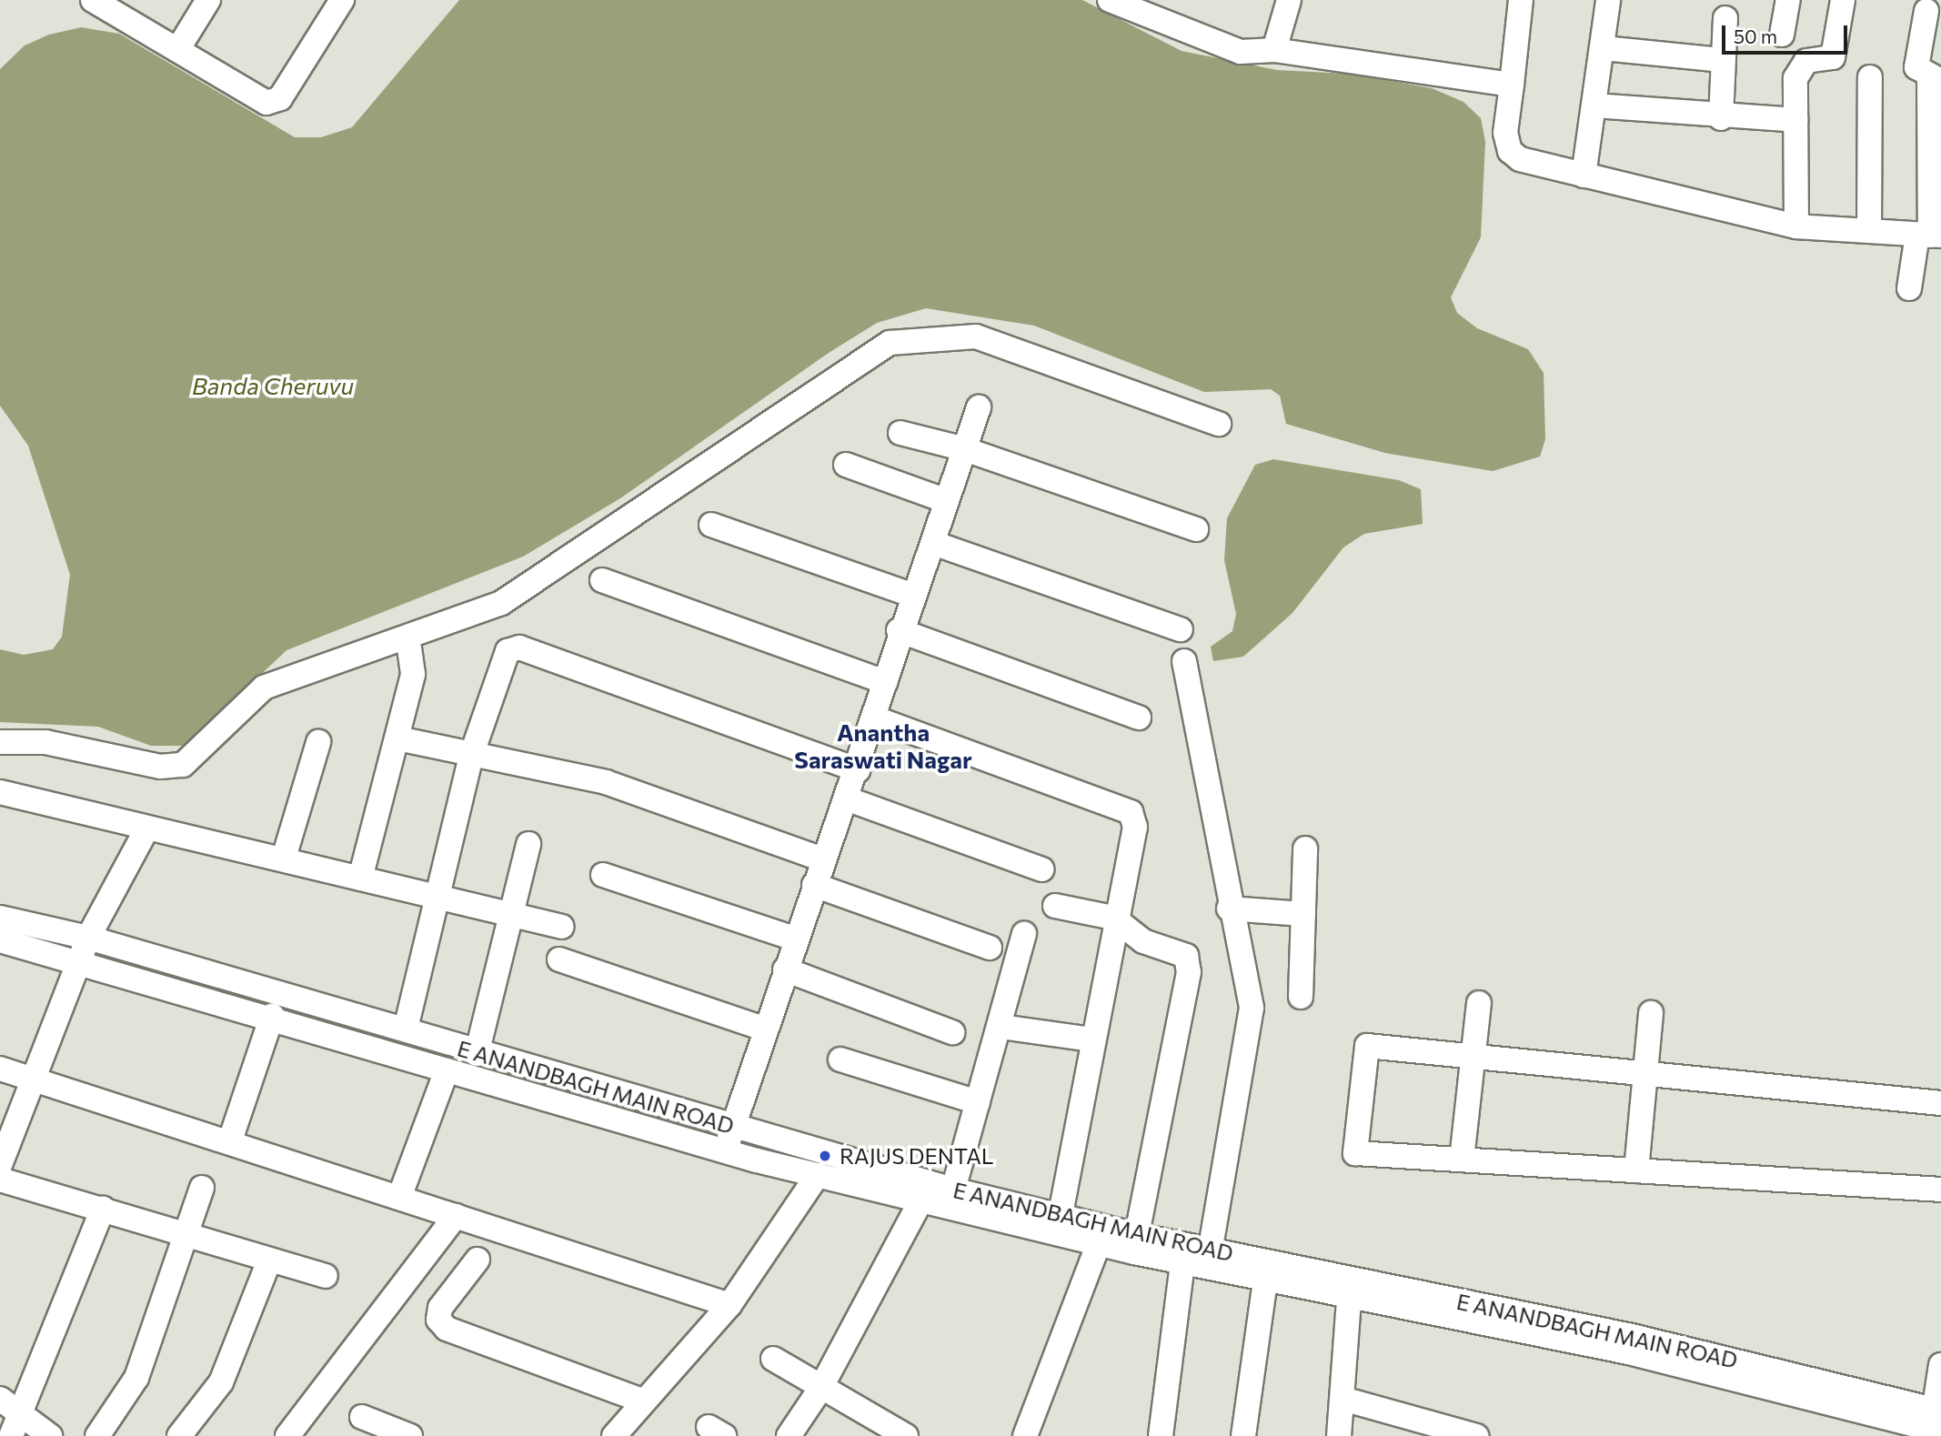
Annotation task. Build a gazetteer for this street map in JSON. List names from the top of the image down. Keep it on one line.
{"streets":{"street":["E ANANDBAGH MAIN ROAD"]},"districts":["Anantha Saraswati Nagar"],"water":["Banda Cheruvu"],"places":["RAJUS DENTAL"],"scale_bar":"50 m"}
